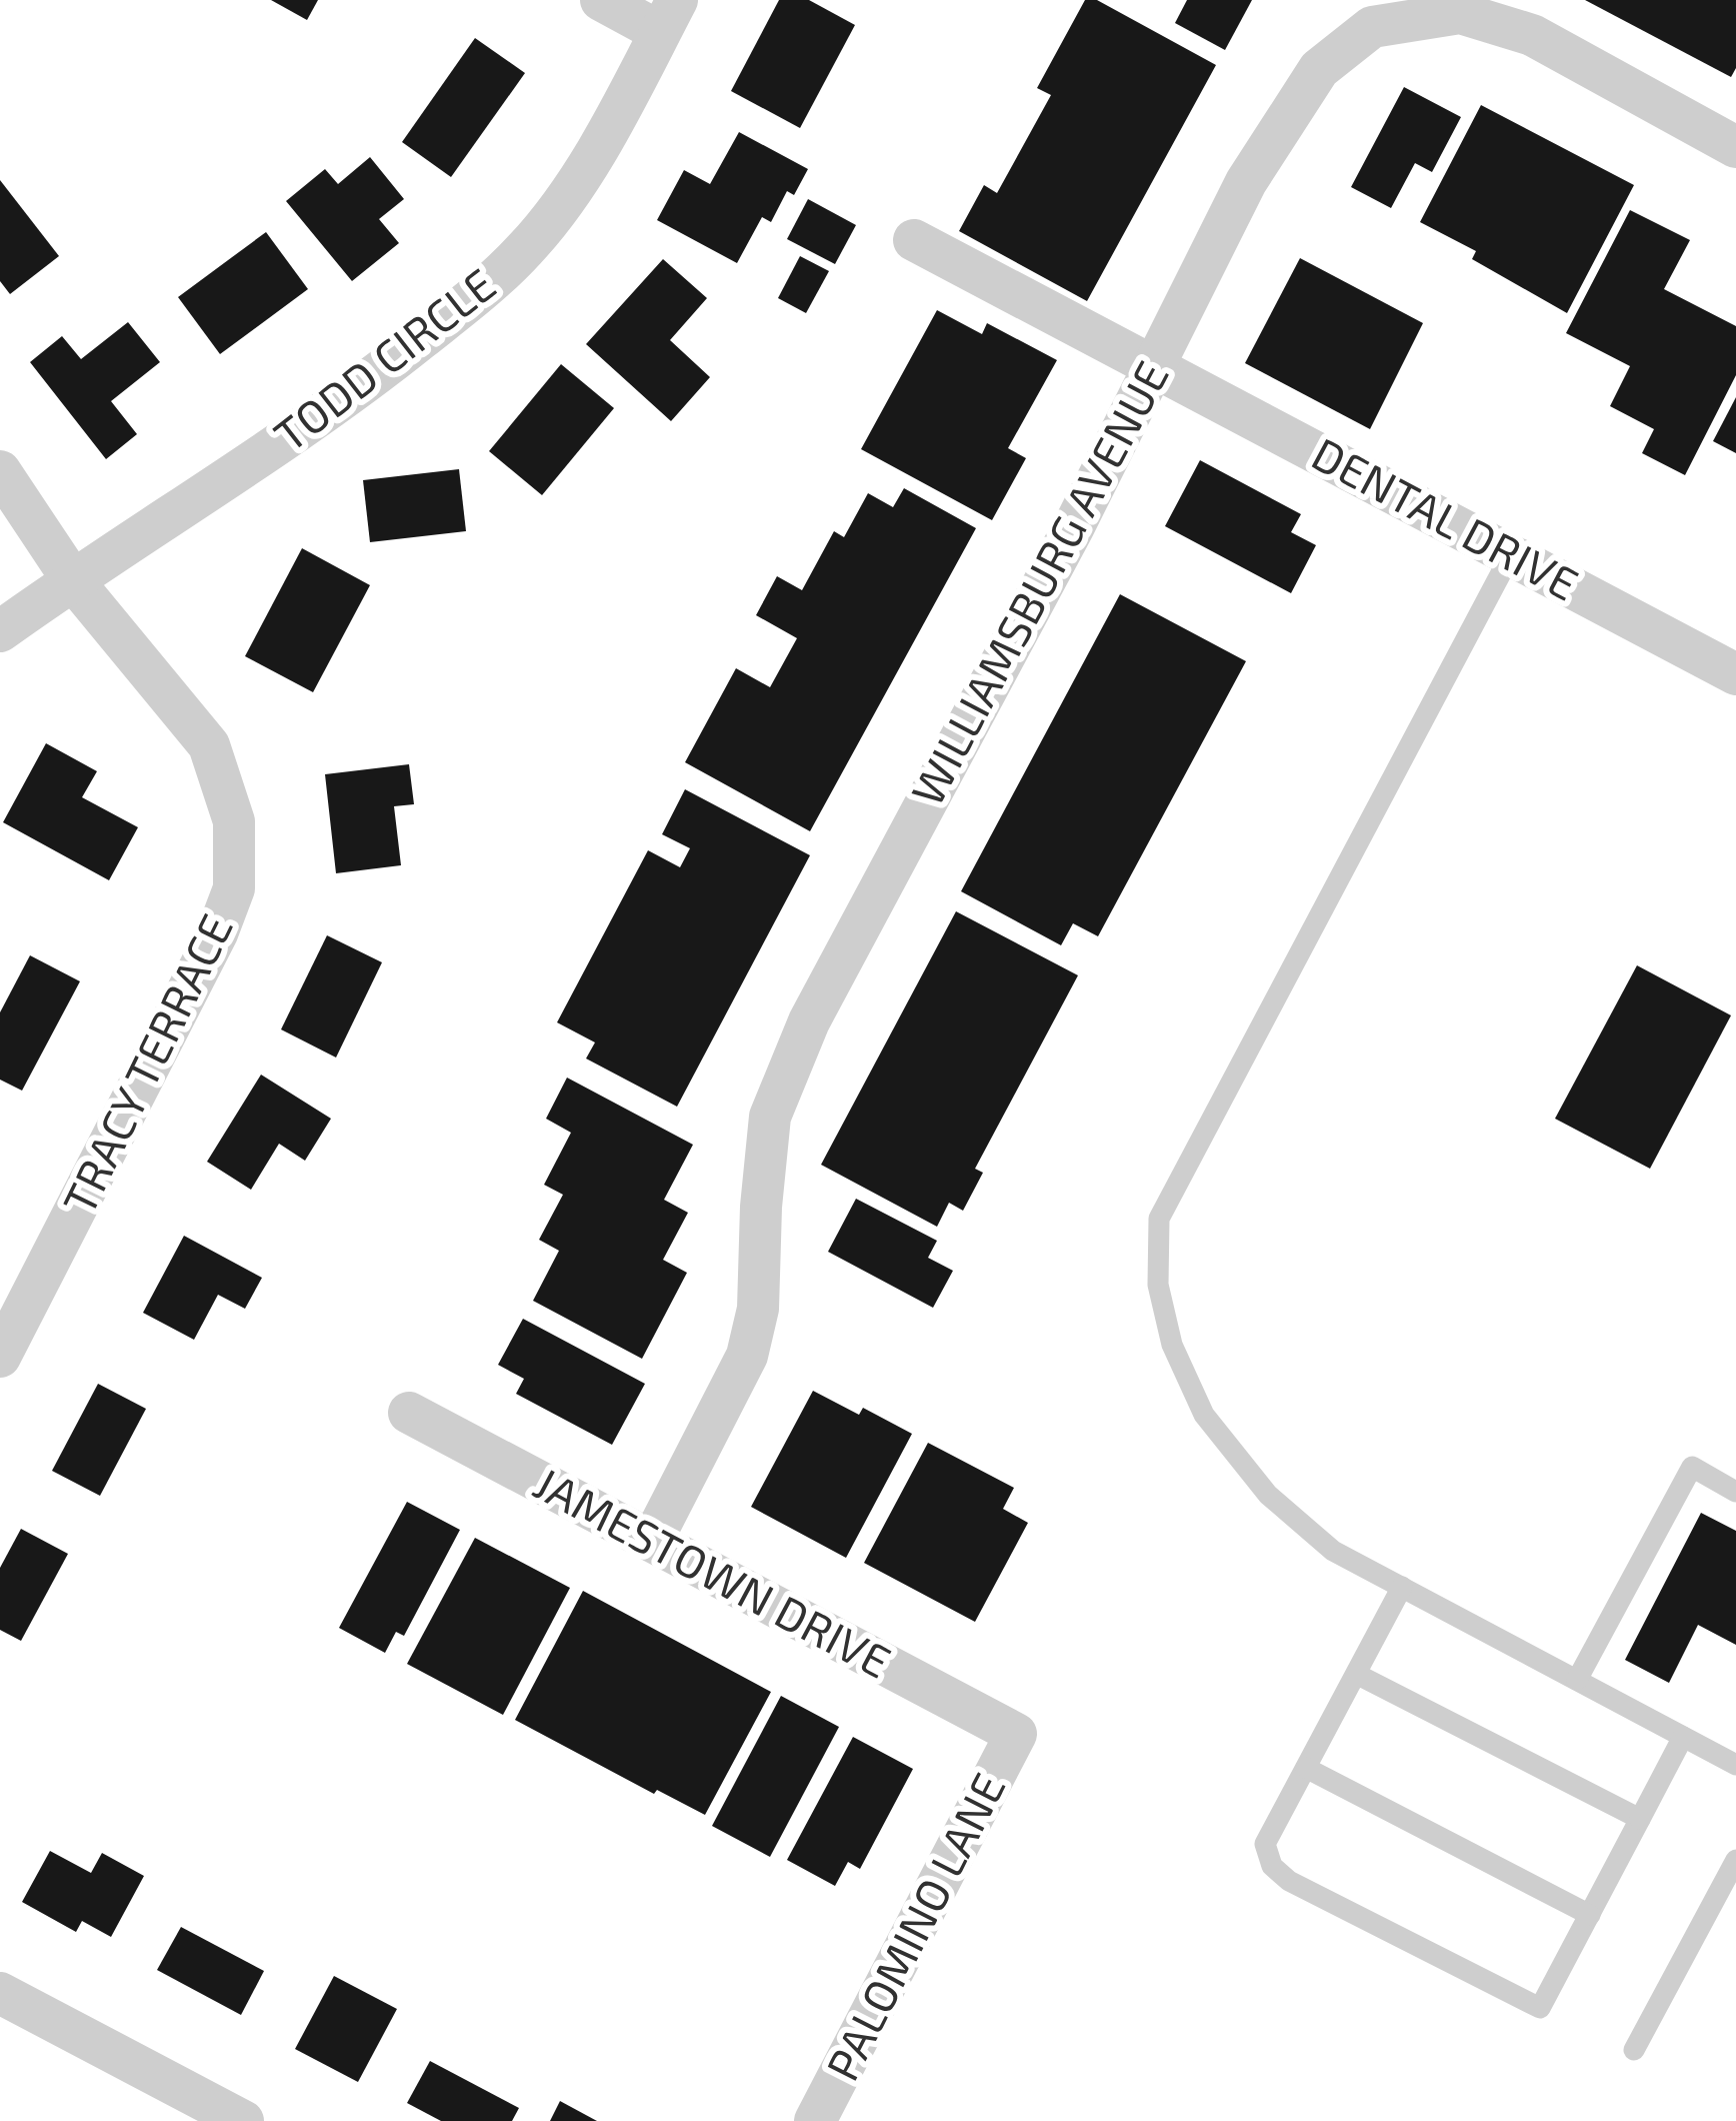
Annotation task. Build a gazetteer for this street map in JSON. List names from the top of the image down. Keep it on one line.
{"streets":{"street":["TODD CIRCLE","DENTAL DRIVE","WILLIAMSBURG AVENUE","TRACY TERRACE","JAMESTOWN DRIVE","PALOMINO LANE"]},"crossings":[["TODD CIRCLE","TRACY TERRACE"],["DENTAL DRIVE","WILLIAMSBURG AVENUE"],["WILLIAMSBURG AVENUE","JAMESTOWN DRIVE"],["JAMESTOWN DRIVE","PALOMINO LANE"]]}
